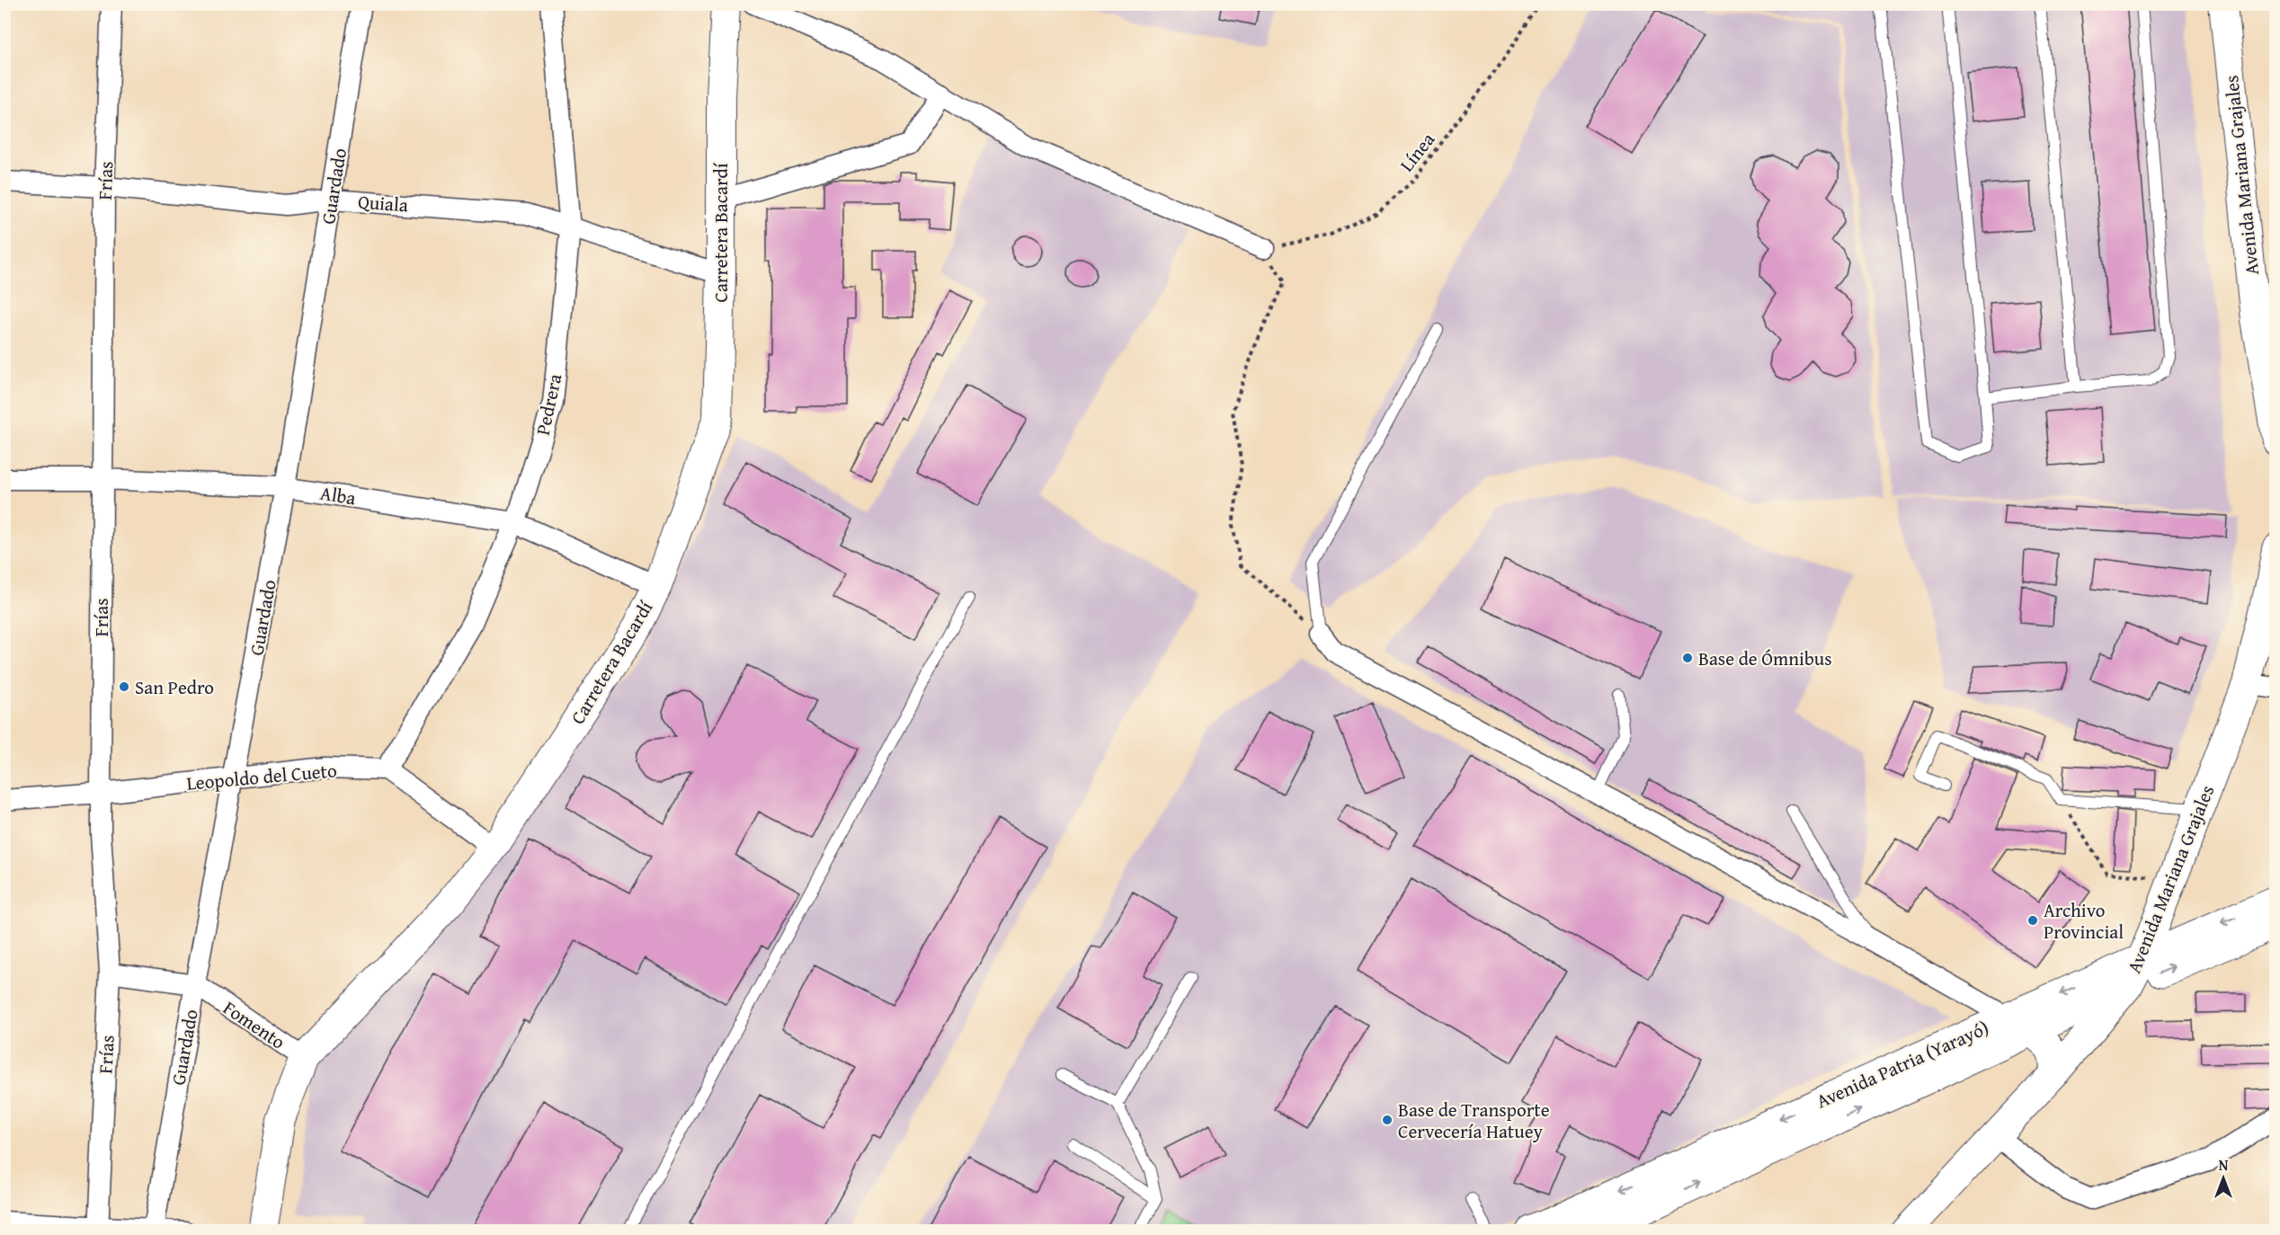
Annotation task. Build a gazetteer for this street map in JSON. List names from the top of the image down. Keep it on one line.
{"streets":{"main road":["Avenida Patria (Yarayó)"],"street":["Avenida Mariana Grajales","Frías","Guardado","Quiala","Carretera Bacardí","Pedrera","Alba","Leopoldo del Cueto","Fomento"],"path":["Línea"]},"crossings":[["Avenida Mariana Grajales","Avenida Patria (Yarayó)"],["Frías","Quiala"],["Frías","Alba"],["Frías","Leopoldo del Cueto"],["Frías","Fomento"],["Guardado","Quiala"],["Guardado","Alba"],["Guardado","Leopoldo del Cueto"],["Guardado","Fomento"],["Quiala","Carretera Bacardí"],["Quiala","Pedrera"],["Carretera Bacardí","Alba"],["Carretera Bacardí","Fomento"],["Pedrera","Alba"],["Pedrera","Leopoldo del Cueto"]],"places":["Base de Ómnibus","San Pedro","Archivo Provincial","Base de Transporte Cervecería Hatuey"],"north":"top"}
